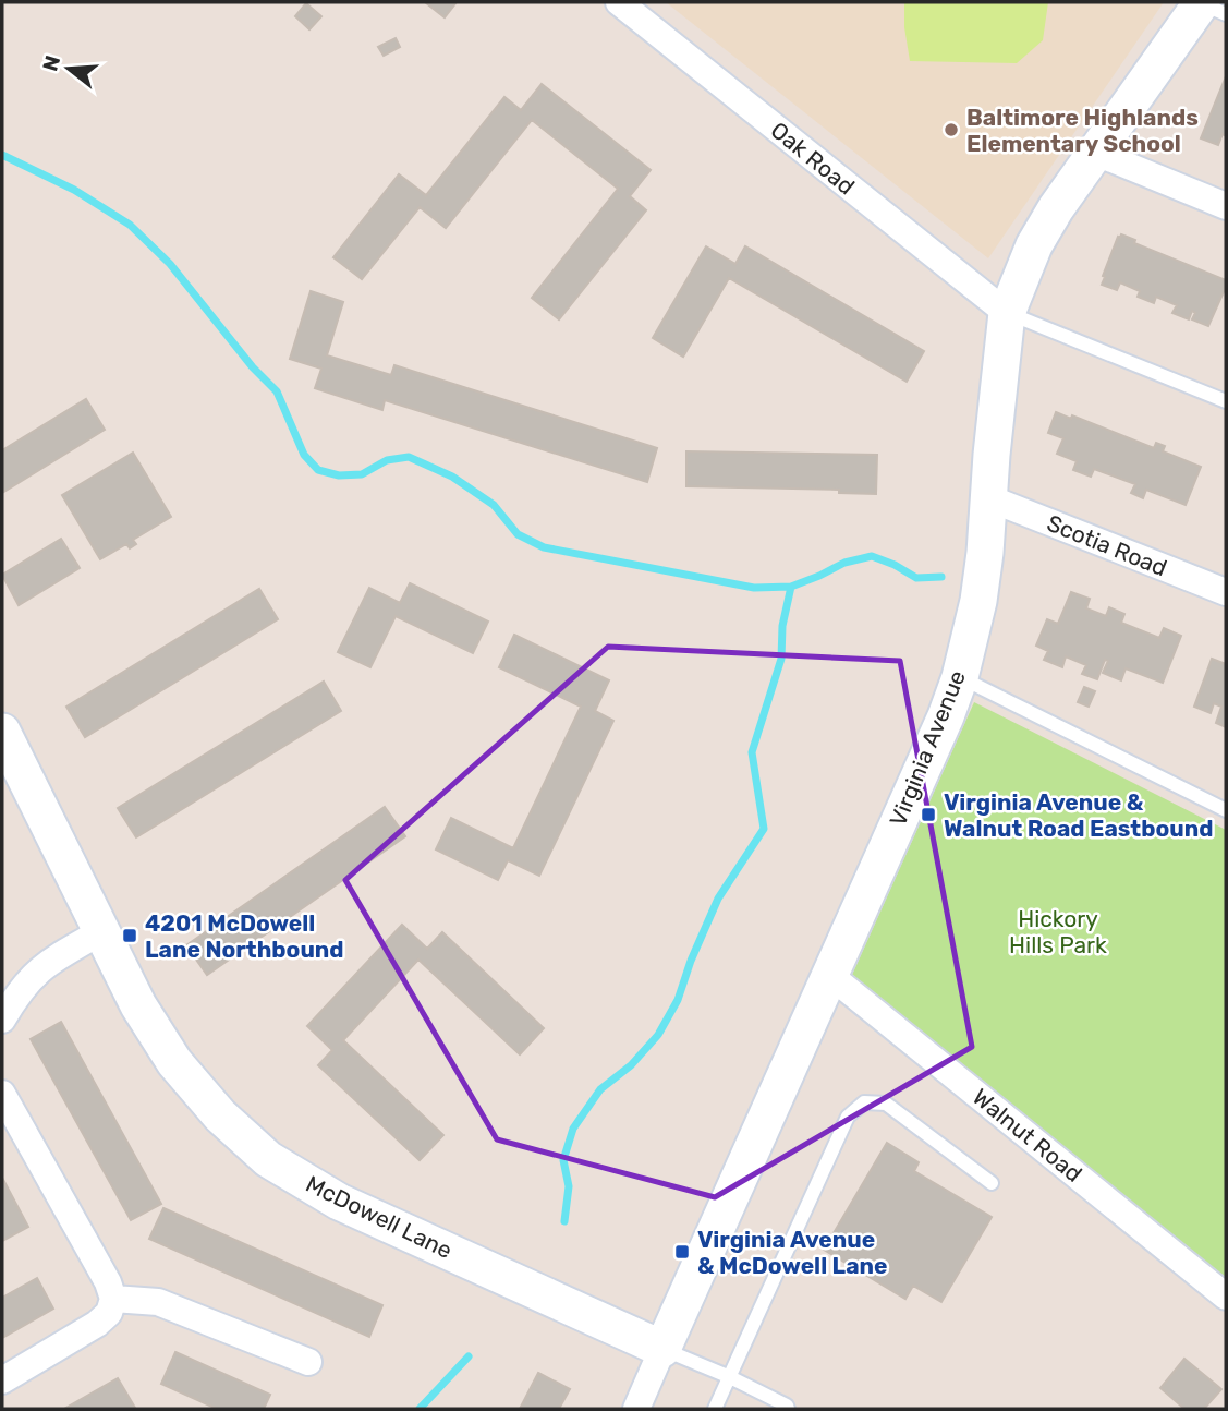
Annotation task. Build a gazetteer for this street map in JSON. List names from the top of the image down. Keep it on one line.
{"streets":{"street":["Oak Road","Scotia Road","Virginia Avenue","Walnut Road","McDowell Lane"]},"crossings":[["Oak Road","Virginia Avenue"],["Scotia Road","Virginia Avenue"],["Virginia Avenue","Walnut Road"],["Virginia Avenue","McDowell Lane"]],"parks":["Hickory Hills Park"],"places":{"other":["Baltimore Highlands Elementary School"],"transit":["Virginia Avenue & Walnut Road Eastbound","4201 McDowell Lane Northbound","Virginia Avenue & McDowell Lane"]},"north":"left"}
